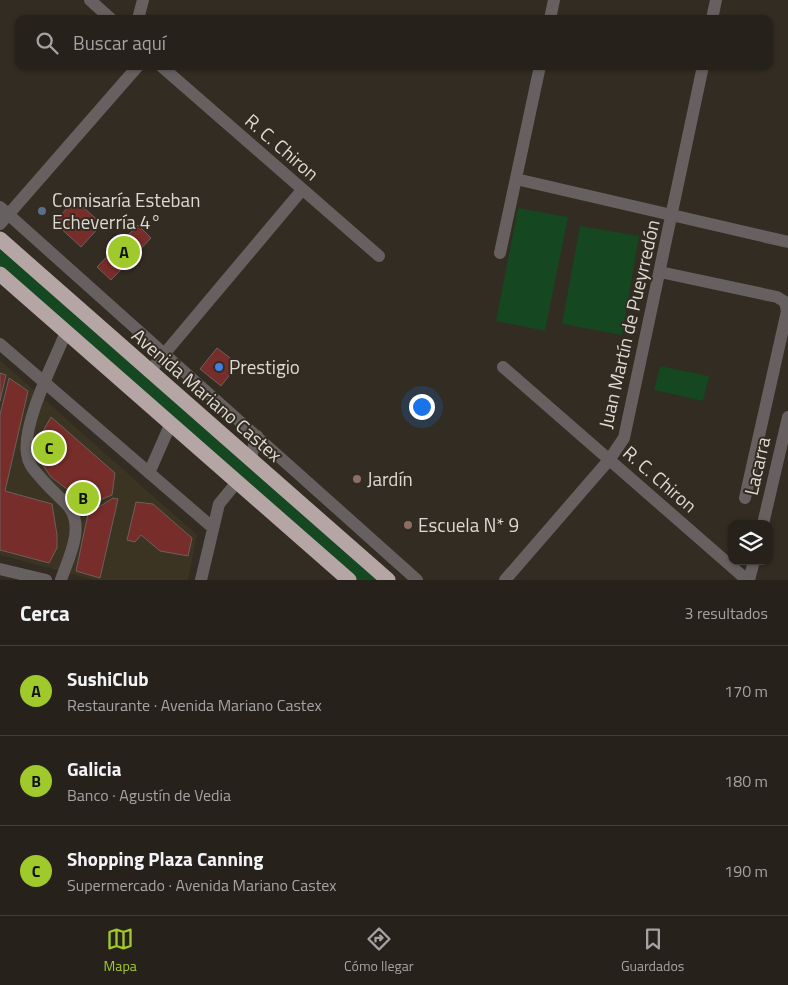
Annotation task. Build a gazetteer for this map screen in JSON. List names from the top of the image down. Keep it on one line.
{"streets":{"highway":["Avenida Mariano Castex"],"street":["R. C. Chiron","Juan Martín de Pueyrredón","Lacarra"]},"crossings":[["R. C. Chiron","Juan Martín de Pueyrredón"]],"places":["Comisaría Esteban Echeverría 4°","Prestigio","Jardín","Escuela N* 9"],"page":{"search":"Buscar aquí","pins":["A","C","B"],"heading":["Cerca","3 resultados"],"list":[{"mark":"A","name":"SushiClub","note":"Restaurante · Avenida Mariano Castex","value":"170 m"},{"mark":"B","name":"Galicia","note":"Banco · Agustín de Vedia","value":"180 m"},{"mark":"C","name":"Shopping Plaza Canning","note":"Supermercado · Avenida Mariano Castex","value":"190 m"}],"nav":["Mapa","Cómo llegar","Guardados"]}}
